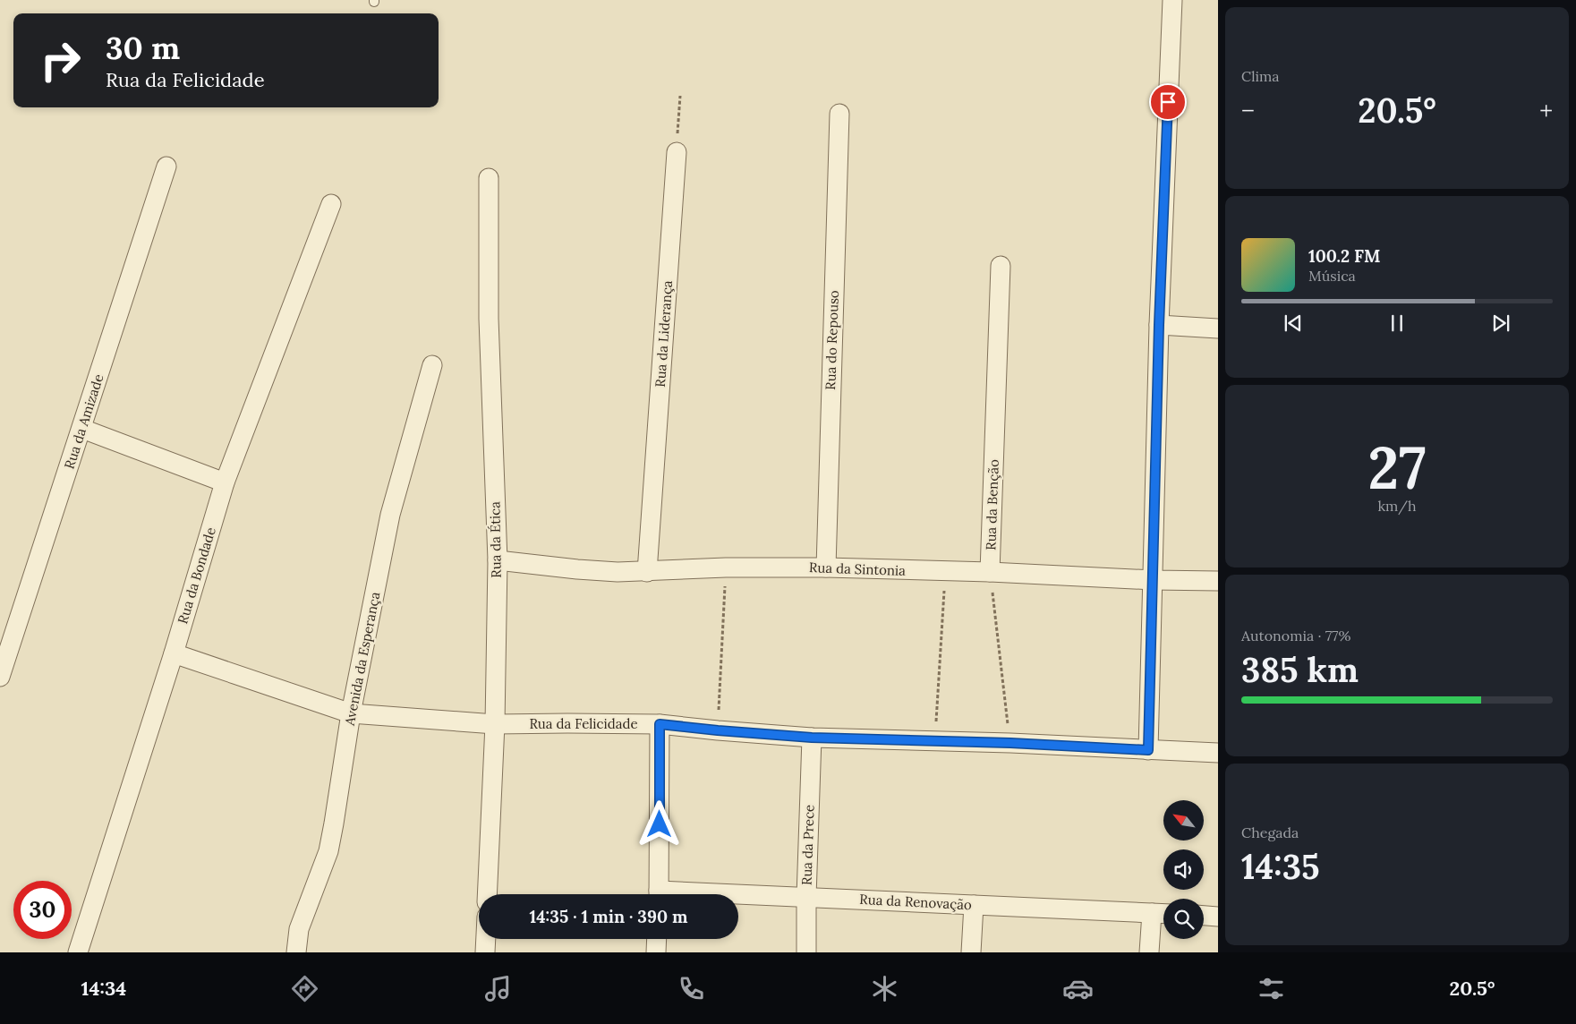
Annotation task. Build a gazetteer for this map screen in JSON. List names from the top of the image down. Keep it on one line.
{"streets":{"street":["Rua da Liderança","Rua do Repouso","Rua da Amizade","Rua da Benção","Rua da Ética","Rua da Sintonia","Rua da Bondade","Avenida da Esperança","Rua da Felicidade","Rua da Prece","Rua da Renovação"]},"crossings":[["Rua da Liderança","Rua da Sintonia"],["Rua do Repouso","Rua da Sintonia"],["Rua da Benção","Rua da Sintonia"],["Rua da Ética","Rua da Sintonia"],["Rua da Ética","Rua da Felicidade"],["Rua da Bondade","Rua da Felicidade"],["Avenida da Esperança","Rua da Felicidade"],["Rua da Felicidade","Rua da Prece"],["Rua da Prece","Rua da Renovação"]],"north":"top left","page":{"tile":["Clima",["27","km/h"],["Autonomia · 77%","385 km"],["Chegada","14:35"]],"turn":["30 m","Rua da Felicidade"],"heat":["−","20.5°","+"],"song":["100.2 FM","Música"],"limit":"30","trip":"14:35 · 1 min · 390 m","tabs":["14:34","20.5°"]}}
